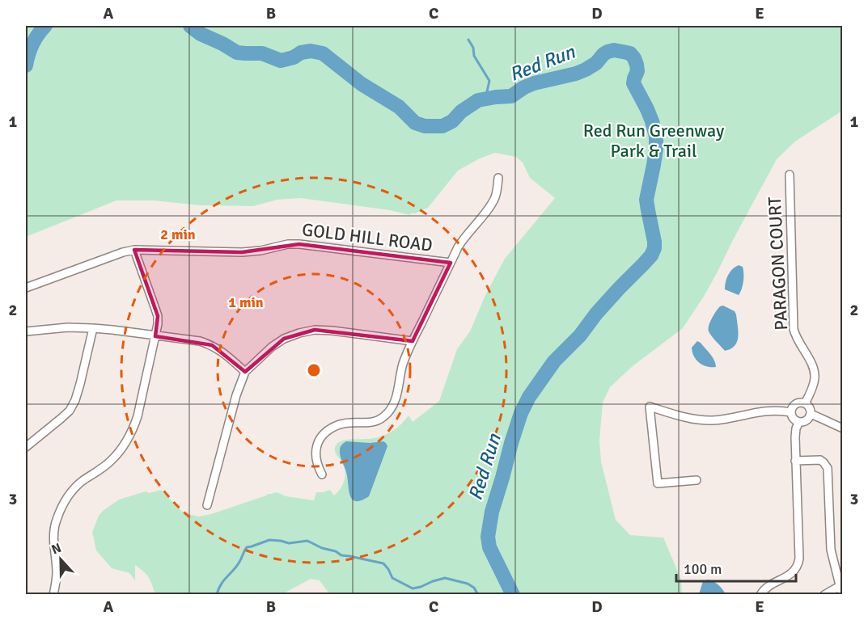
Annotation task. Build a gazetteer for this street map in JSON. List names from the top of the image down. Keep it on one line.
{"streets":{"street":["GOLD HILL ROAD","PARAGON COURT"]},"water":["Red Run"],"parks":["Red Run Greenway Park & Trail"],"scale_bar":"100 m","north":"top","grid":{"columns":["A","B","C","D","E"],"rows":["1","2","3"]},"rings":["2 min","1 min"]}
